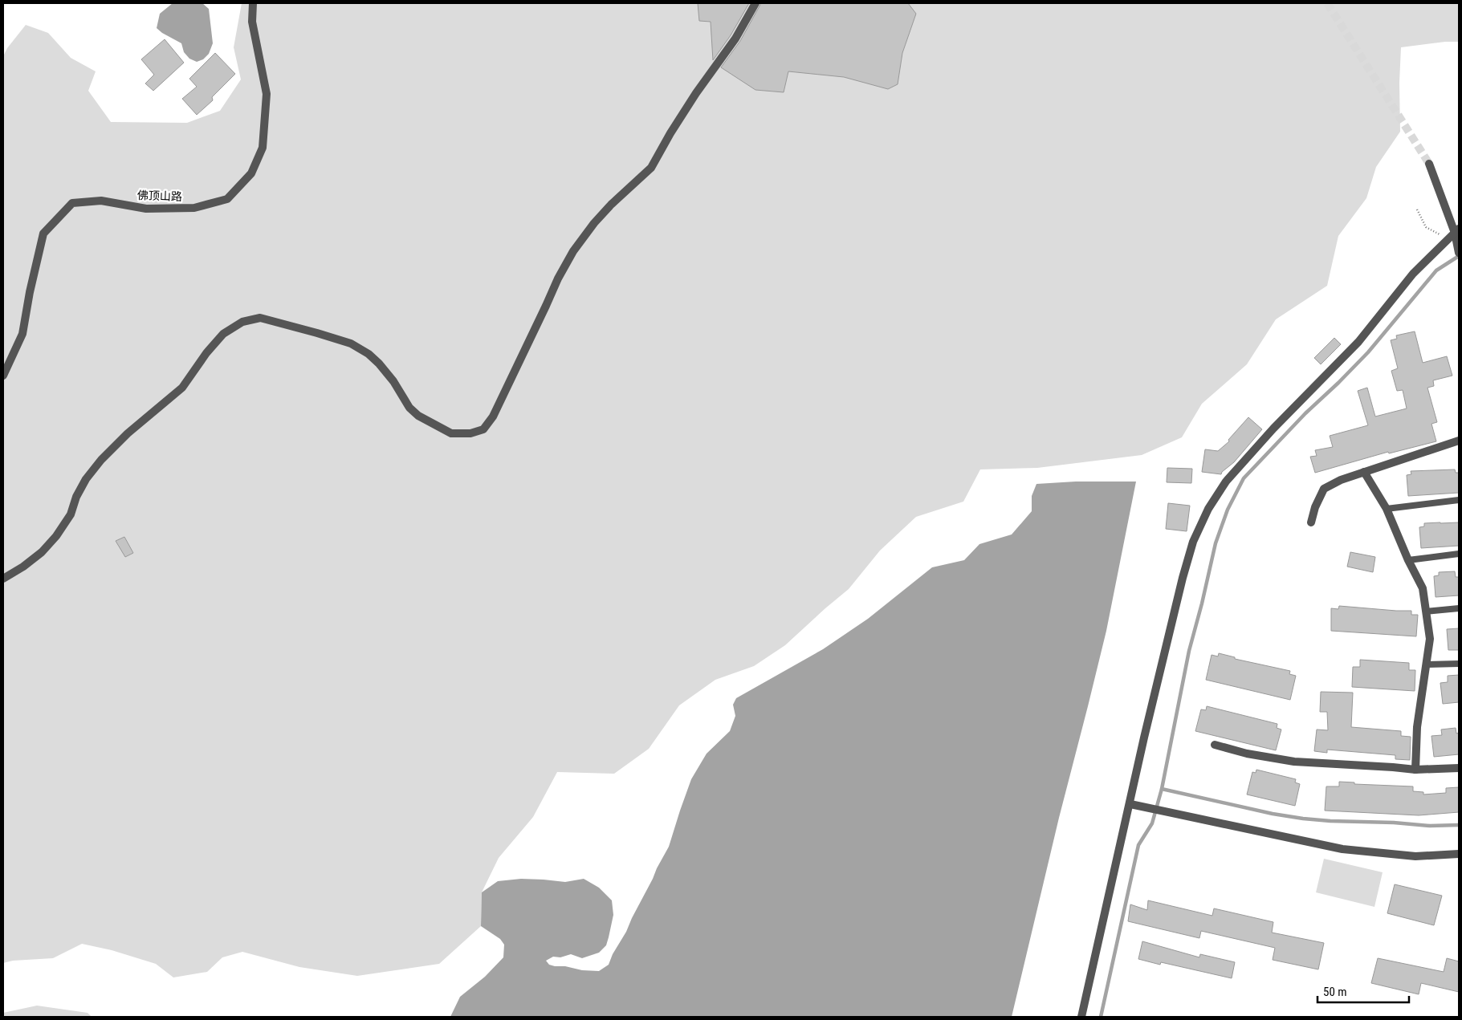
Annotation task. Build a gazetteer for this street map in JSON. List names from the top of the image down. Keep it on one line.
{"streets":{"street":["佛顶山路"]},"scale_bar":"50 m"}
